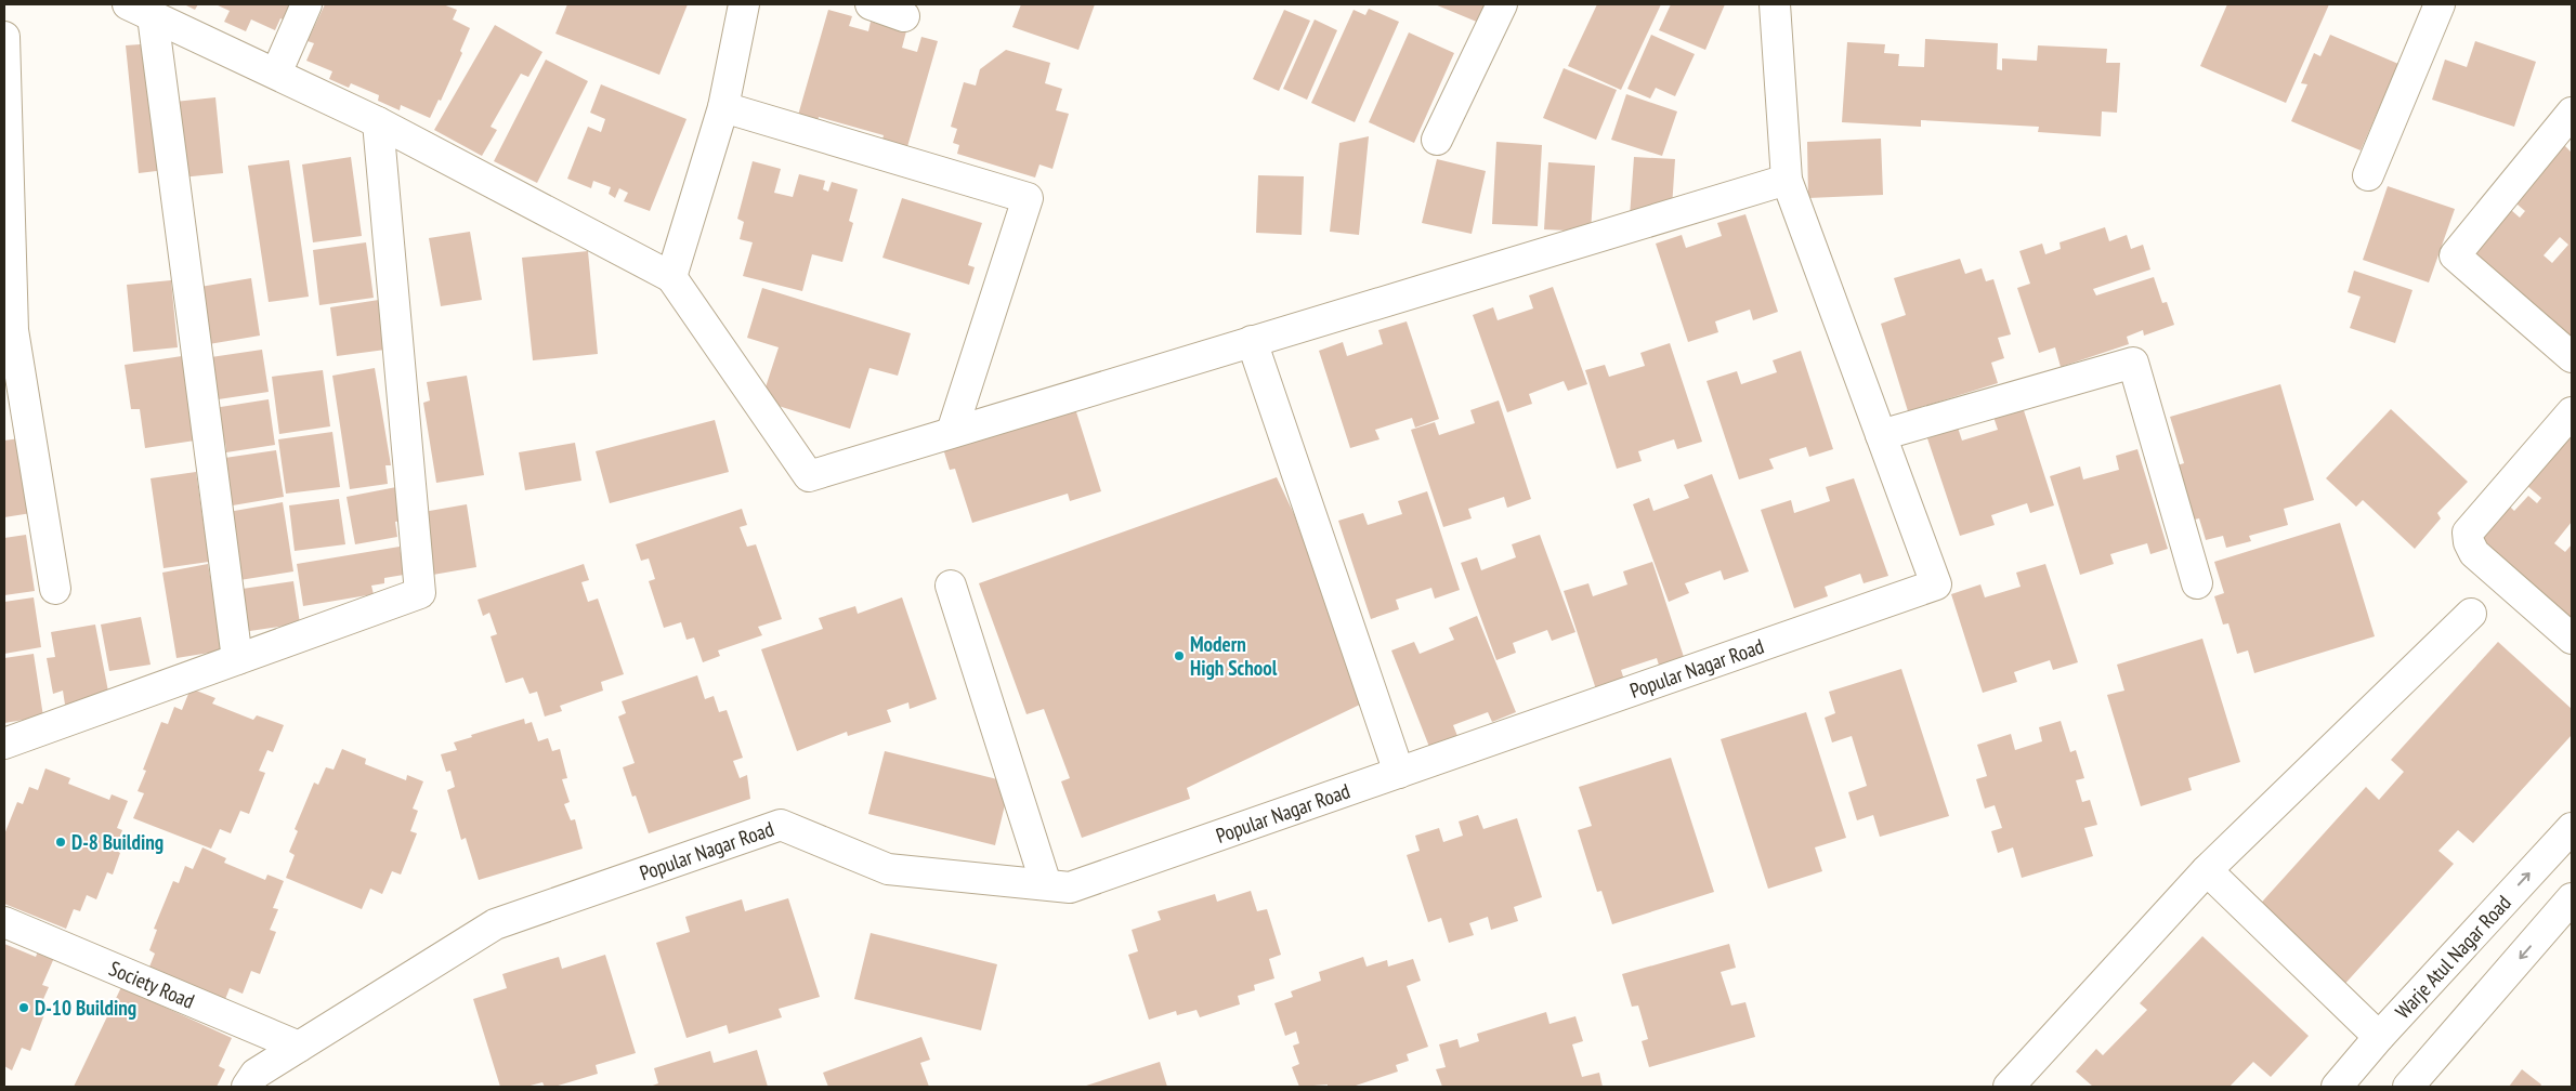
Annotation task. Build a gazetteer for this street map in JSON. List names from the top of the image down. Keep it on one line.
{"streets":{"street":["Popular Nagar Road","Warje Atul Nagar Road","Society Road"]},"crossings":[["Popular Nagar Road","Society Road"]],"places":["Modern High School","D-8 Building","D-10 Building"]}
